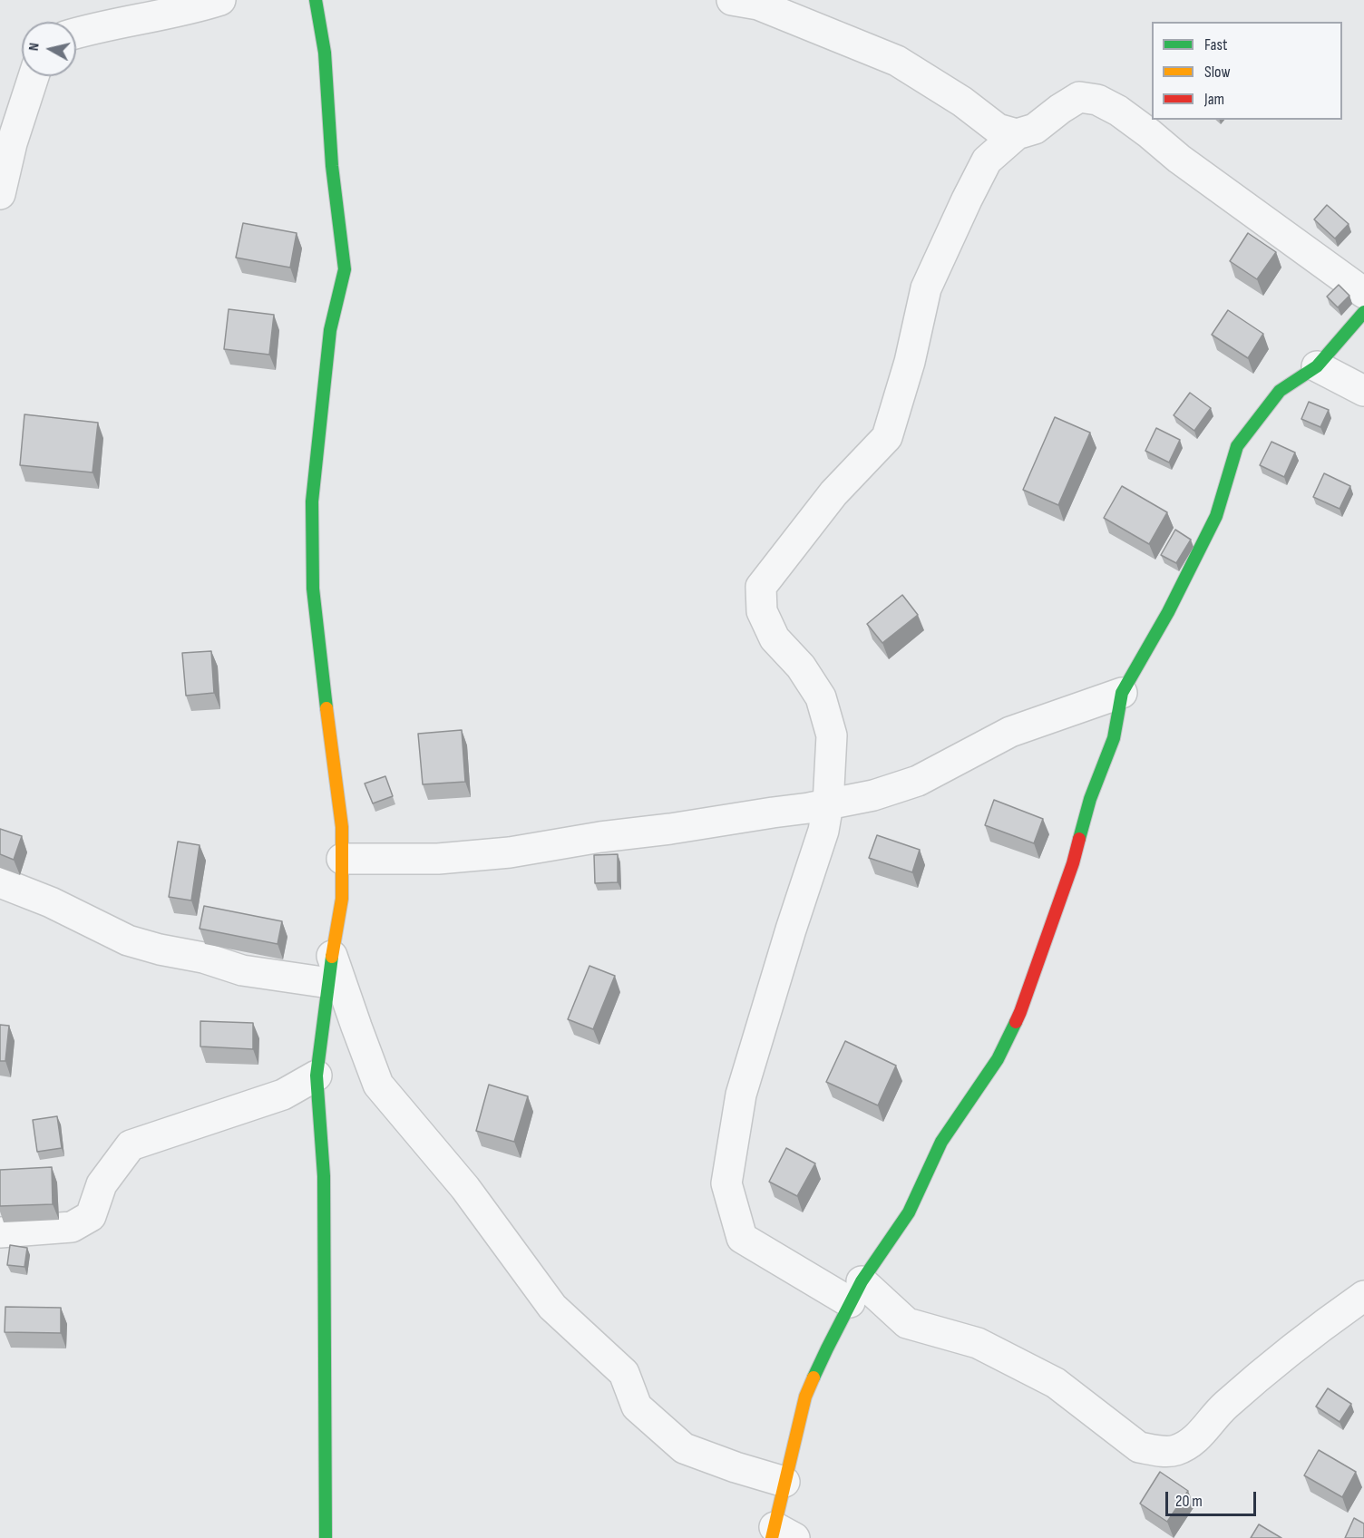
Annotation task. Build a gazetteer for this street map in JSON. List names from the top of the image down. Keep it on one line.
{"legend":["Fast","Slow","Jam"],"scale_bar":"20 m","north":"left"}
